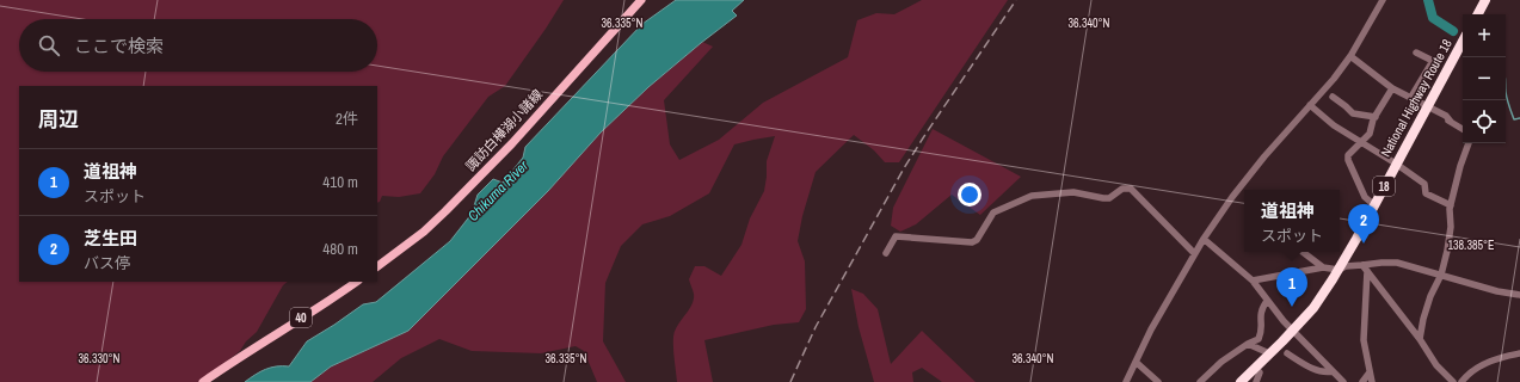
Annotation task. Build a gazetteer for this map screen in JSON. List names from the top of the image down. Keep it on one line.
{"streets":{"highway":["National Highway Route 18","18"],"main road":["諏訪白樺湖小諸線","40"]},"water":["Chikuma River"],"page":{"map_buttons":["+","−"],"search":"ここで検索","heading":["周辺","2件"],"list":[{"mark":"1","name":"道祖神","note":"スポット","value":"410 m"},{"mark":"2","name":"芝生田","note":"バス停","value":"480 m"}],"popup":["道祖神","スポット"],"pins":["2","1"]},"coordinates":["36.335°N","36.340°N","138.385°E","36.330°N"]}
